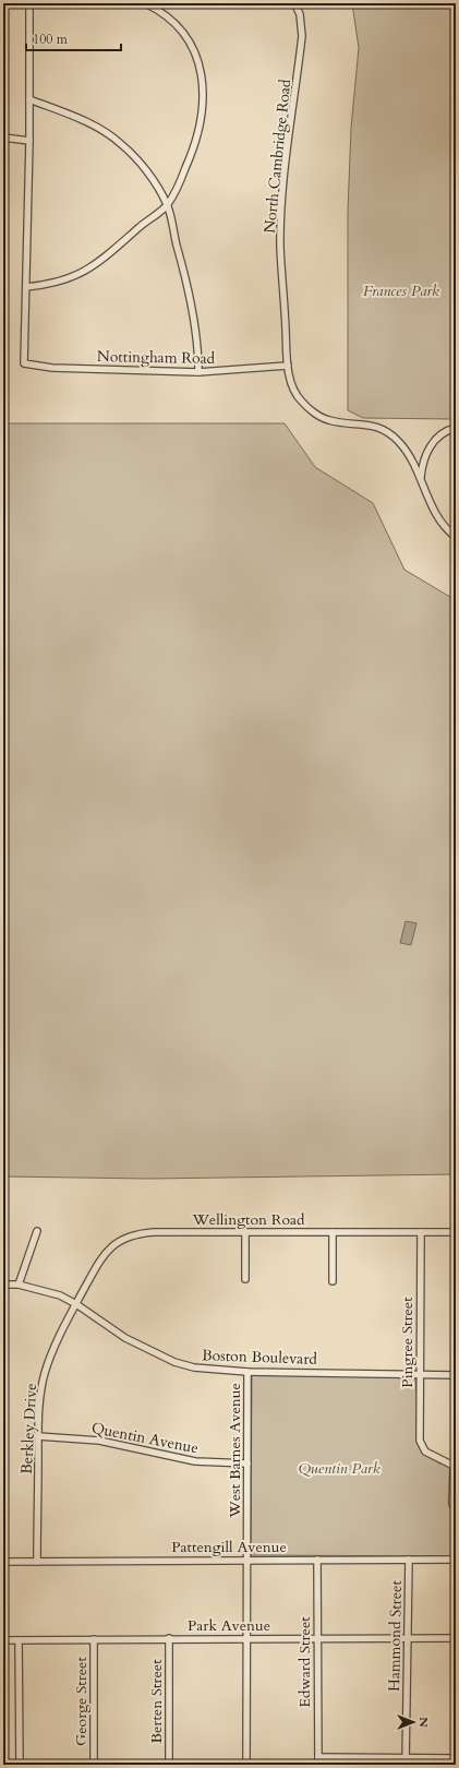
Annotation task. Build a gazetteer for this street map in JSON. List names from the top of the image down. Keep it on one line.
{"streets":{"street":["North Cambridge Road","Nottingham Road","Wellington Road","Pingree Street","Boston Boulevard","Berkley Drive","Quentin Avenue","West Barnes Avenue","Pattengill Avenue","Park Avenue","Hammond Street","Edward Street","George Street","Berten Street"]},"crossings":[["North Cambridge Road","Nottingham Road"],["Wellington Road","Pingree Street"],["Wellington Road","Boston Boulevard"],["Wellington Road","Berkley Drive"],["Pingree Street","Boston Boulevard"],["Boston Boulevard","Berkley Drive"],["Boston Boulevard","West Barnes Avenue"],["Berkley Drive","Quentin Avenue"],["Berkley Drive","Pattengill Avenue"],["Quentin Avenue","West Barnes Avenue"],["West Barnes Avenue","Pattengill Avenue"],["West Barnes Avenue","Park Avenue"],["Pattengill Avenue","Hammond Street"],["Pattengill Avenue","Edward Street"],["Park Avenue","Hammond Street"],["Park Avenue","Edward Street"],["Park Avenue","George Street"],["Park Avenue","Berten Street"]],"parks":["Frances Park","Quentin Park"],"scale_bar":"100 m","north":"right"}
